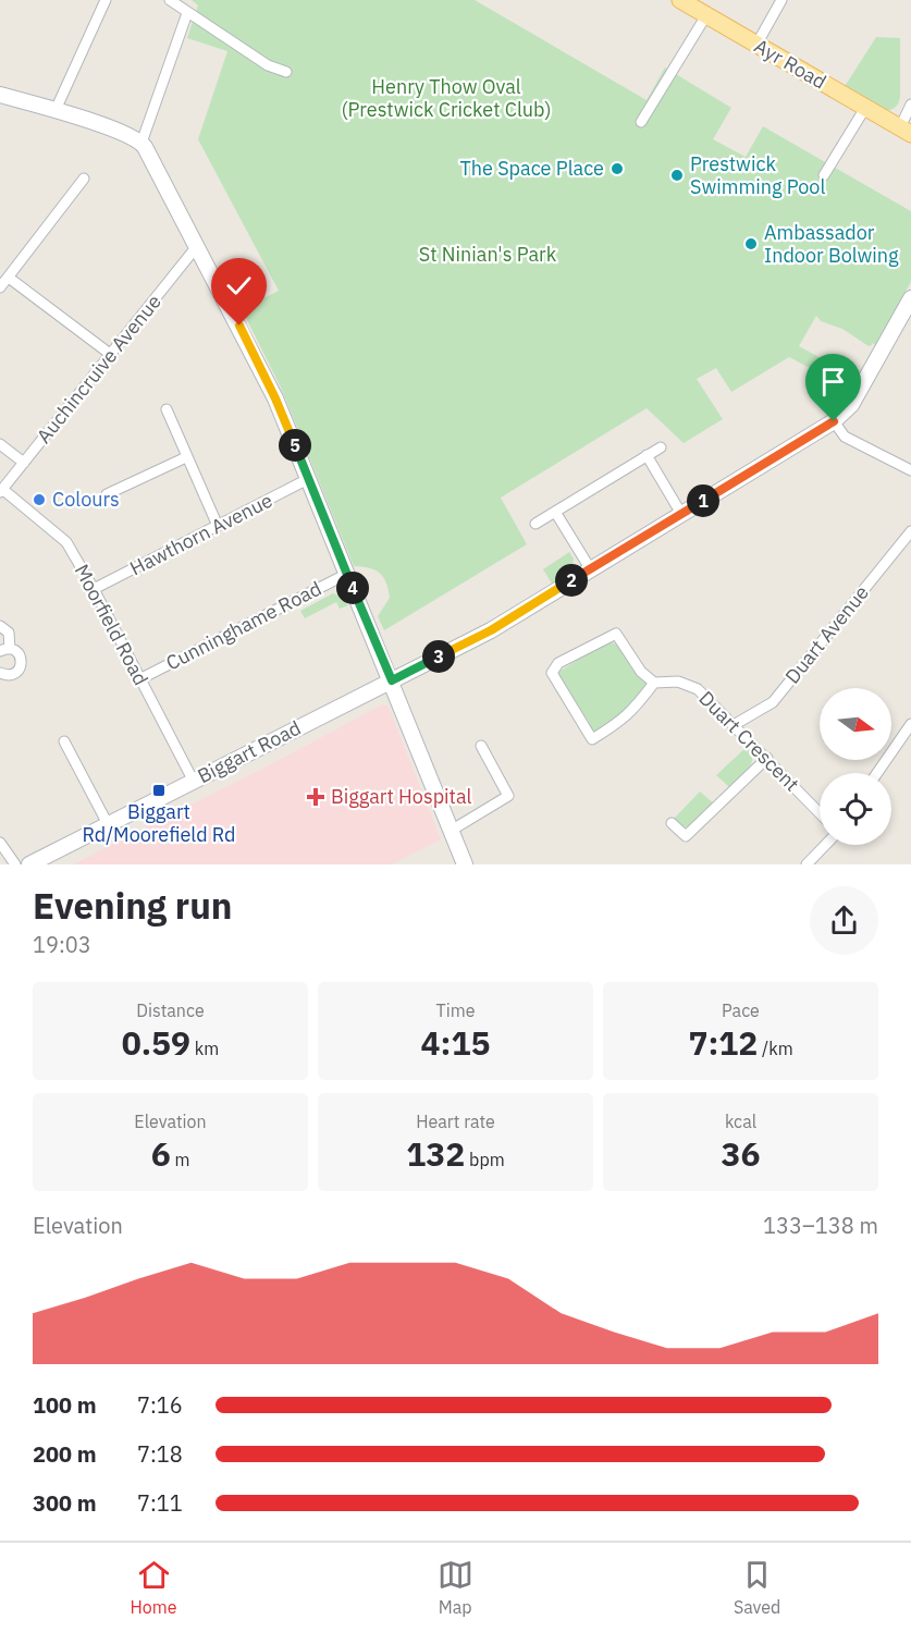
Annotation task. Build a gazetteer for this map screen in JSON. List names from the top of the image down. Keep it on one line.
{"streets":{"main road":["Ayr Road"],"street":["Auchincruive Avenue","Hawthorn Avenue","Moorfield Road","Cunninghame Road","Duart Avenue","Duart Crescent","Biggart Road"]},"crossings":[["Auchincruive Avenue","Moorfield Road"],["Hawthorn Avenue","Moorfield Road"],["Moorfield Road","Cunninghame Road"],["Moorfield Road","Biggart Road"],["Duart Avenue","Duart Crescent"]],"parks":["Henry Thow Oval (Prestwick Cricket Club)","St Ninian's Park"],"places":{"other":["The Space Place","Prestwick Swimming Pool","Ambassador Indoor Bolwing","Colours"],"transit":["Biggart Rd/Moorefield Rd"],"health":["Biggart Hospital"]},"north":"right","page":{"pins":["5","1","2","4","3"],"heading":["Evening run","19:03"],"stats":[["Distance","0.59 km"],["Time","4:15"],["Pace","7:12 /km"],["Elevation","6 m"],["Heart rate","132 bpm"],["kcal","36"]],"chart":["Elevation","133–138 m"],"list":[{"name":"100 m","note":"7:16"},{"name":"200 m","note":"7:18"},{"name":"300 m","note":"7:11"}],"tabs":["Home","Map","Saved"]}}
